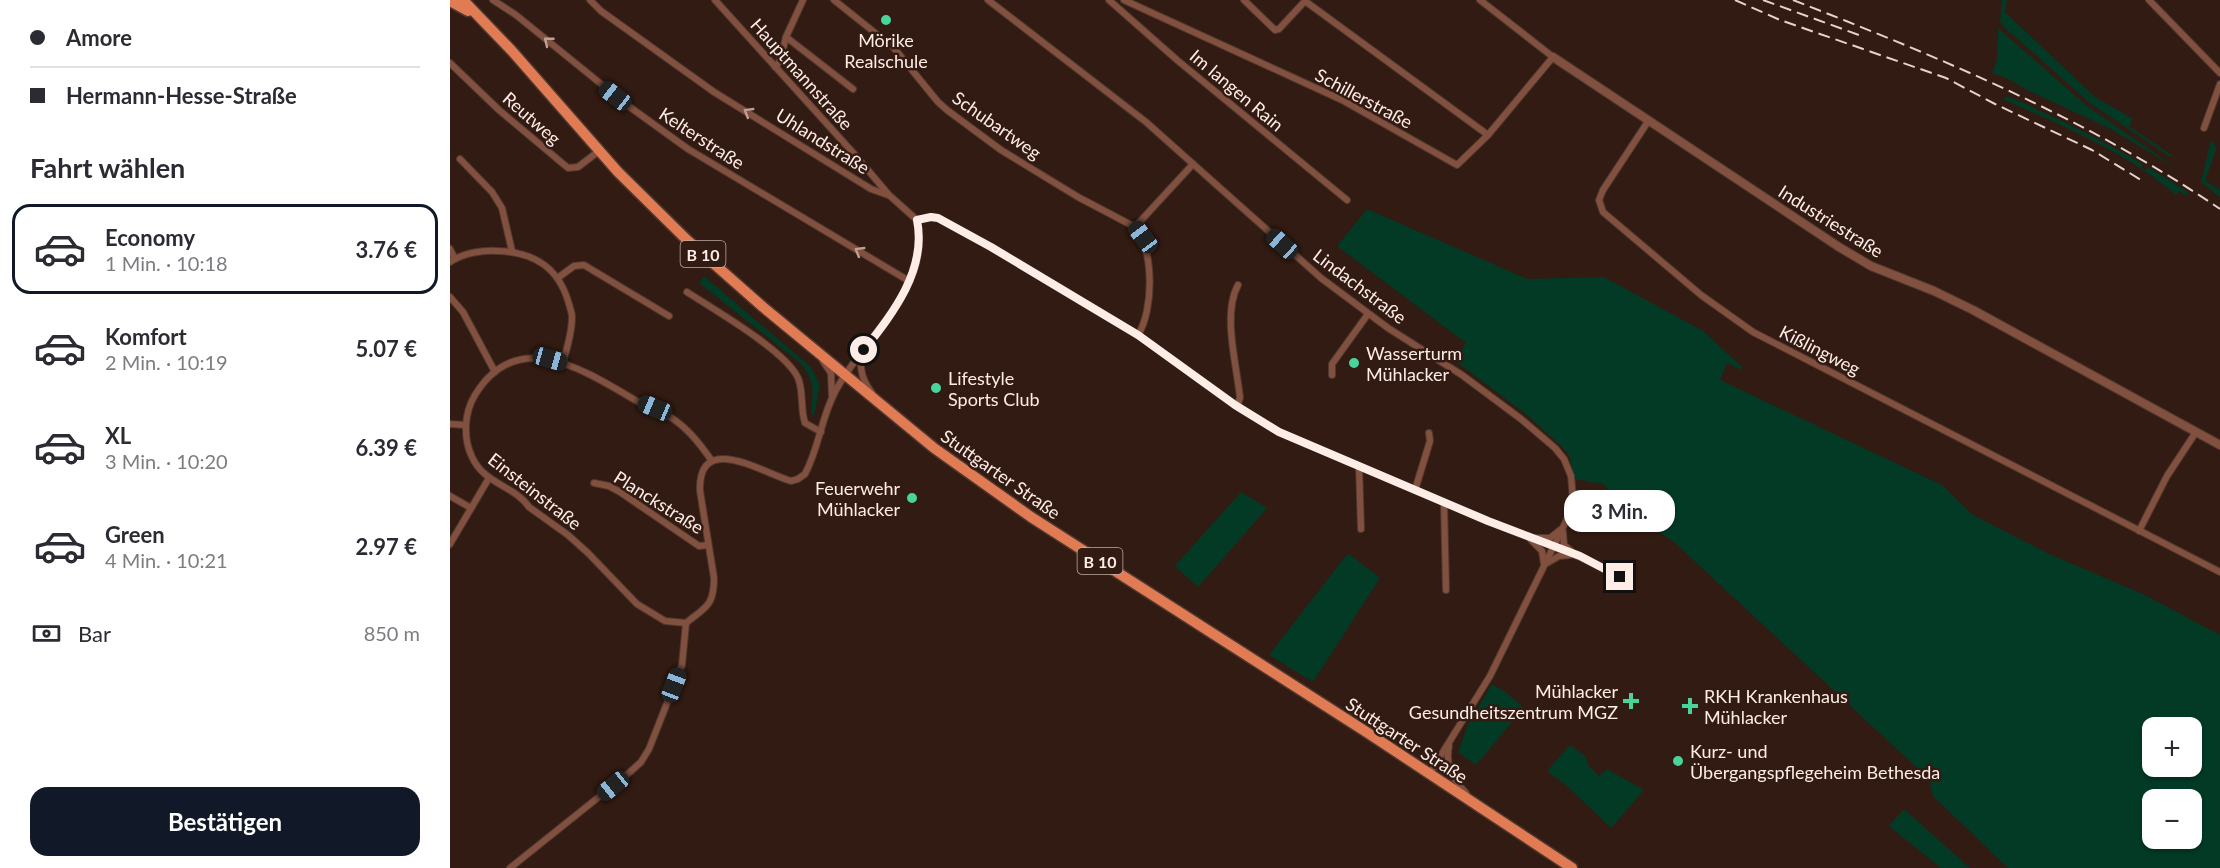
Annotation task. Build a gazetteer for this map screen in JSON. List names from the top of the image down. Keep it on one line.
{"streets":{"main road":["B 10","Stuttgarter Straße"],"street":["Hauptmannstraße","Im langen Rain","Schillerstraße","Reutweg","Schubartweg","Kelterstraße","Uhlandstraße","Industriestraße","Lindachstraße","Kißlingweg","Einsteinstraße","Planckstraße"]},"crossings":[["Hauptmannstraße","Uhlandstraße"],["Schillerstraße","Industriestraße"],["Reutweg","Stuttgarter Straße"],["Industriestraße","Kißlingweg"],["Lindachstraße","Stuttgarter Straße"]],"one_way":["Kelterstraße","Uhlandstraße"],"places":{"other":["Mörike Realschule","Wasserturm Mühlacker","Lifestyle Sports Club","Feuerwehr Mühlacker","Kurz- und Übergangspflegeheim Bethesda"],"health":["Mühlacker Gesundheitszentrum MGZ","RKH Krankenhaus Mühlacker"]},"page":{"banner":["Amore","Hermann-Hesse-Straße"],"heading":"Fahrt wählen","list":[{"name":"Economy","note":"1 Min. · 10:18","value":"3.76 €"},{"name":"Komfort","note":"2 Min. · 10:19","value":"5.07 €"},{"name":"XL","note":"3 Min. · 10:20","value":"6.39 €"},{"name":"Green","note":"4 Min. · 10:21","value":"2.97 €"}],"bubble":"3 Min.","pay":["Bar","850 m"],"map_buttons":["+","−"],"buttons":"Bestätigen"}}
